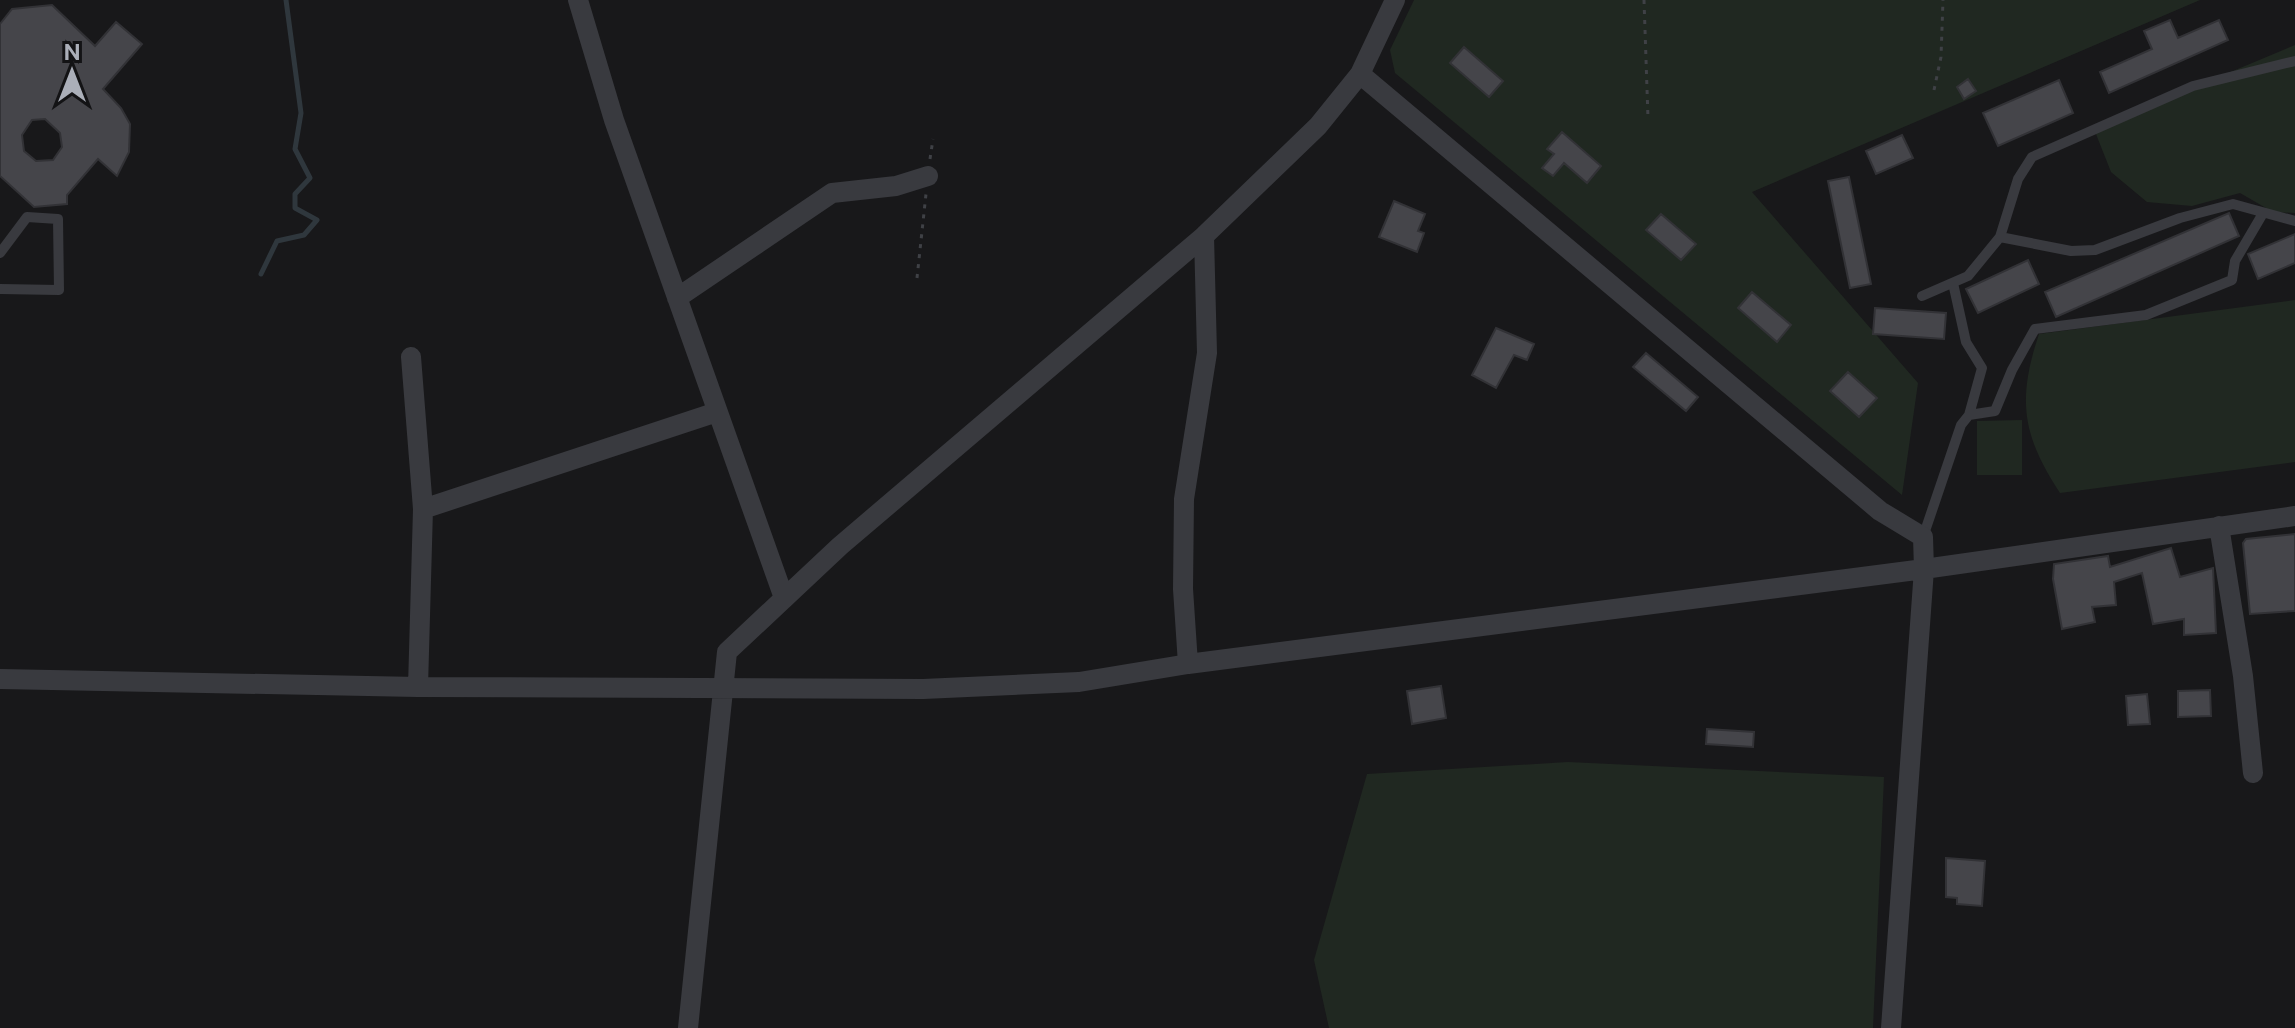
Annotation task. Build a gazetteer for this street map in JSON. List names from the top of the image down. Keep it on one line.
{"north":"top"}
